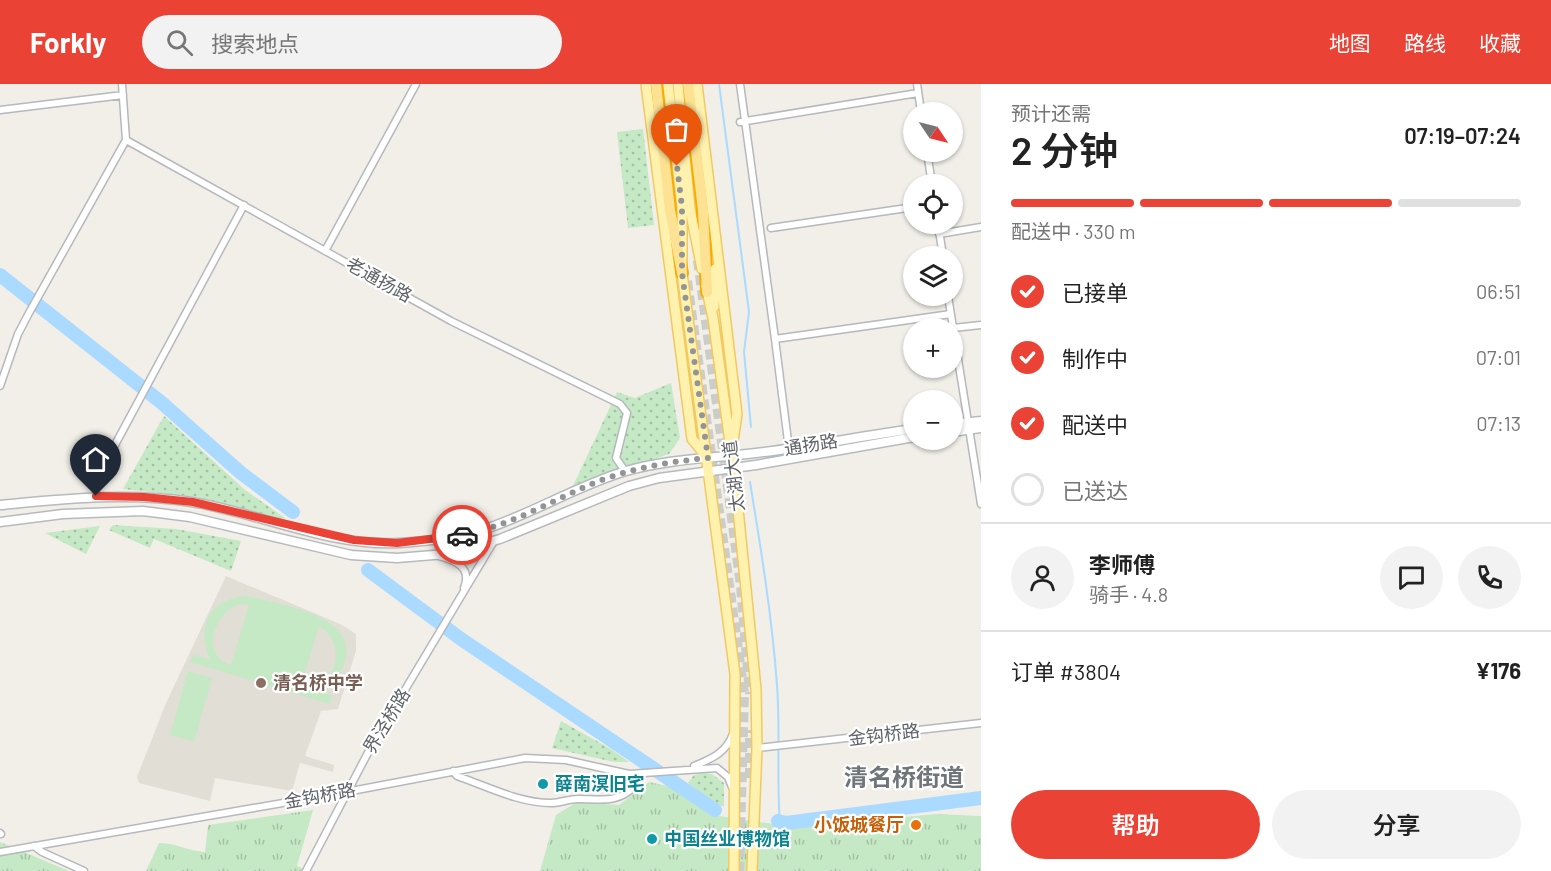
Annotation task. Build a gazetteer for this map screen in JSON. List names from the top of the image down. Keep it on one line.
{"streets":{"main road":["通扬路","太湖大道"],"street":["老通扬路","界泾桥路","金钩桥路"]},"crossings":[["老通扬路","通扬路"],["通扬路","太湖大道"],["通扬路","界泾桥路"],["太湖大道","金钩桥路"],["界泾桥路","金钩桥路"]],"districts":["清名桥街道"],"places":["清名桥中学","薛南溟旧宅","小饭城餐厅","中国丝业博物馆"],"north":"bottom right","page":{"header":"Forkly","search":"搜索地点","nav":["地图","路线","收藏"],"heading":["2 分钟","预计还需","07:19–07:24"],"panel":["李师傅","骑手 · 4.8","订单 #3804","¥176"],"map_buttons":["+","−"],"bar":"配送中 · 330 m","list":[["已接单","06:51"],["制作中","07:01"],["配送中","07:13"],"已送达"],"buttons":["帮助","分享"]}}
